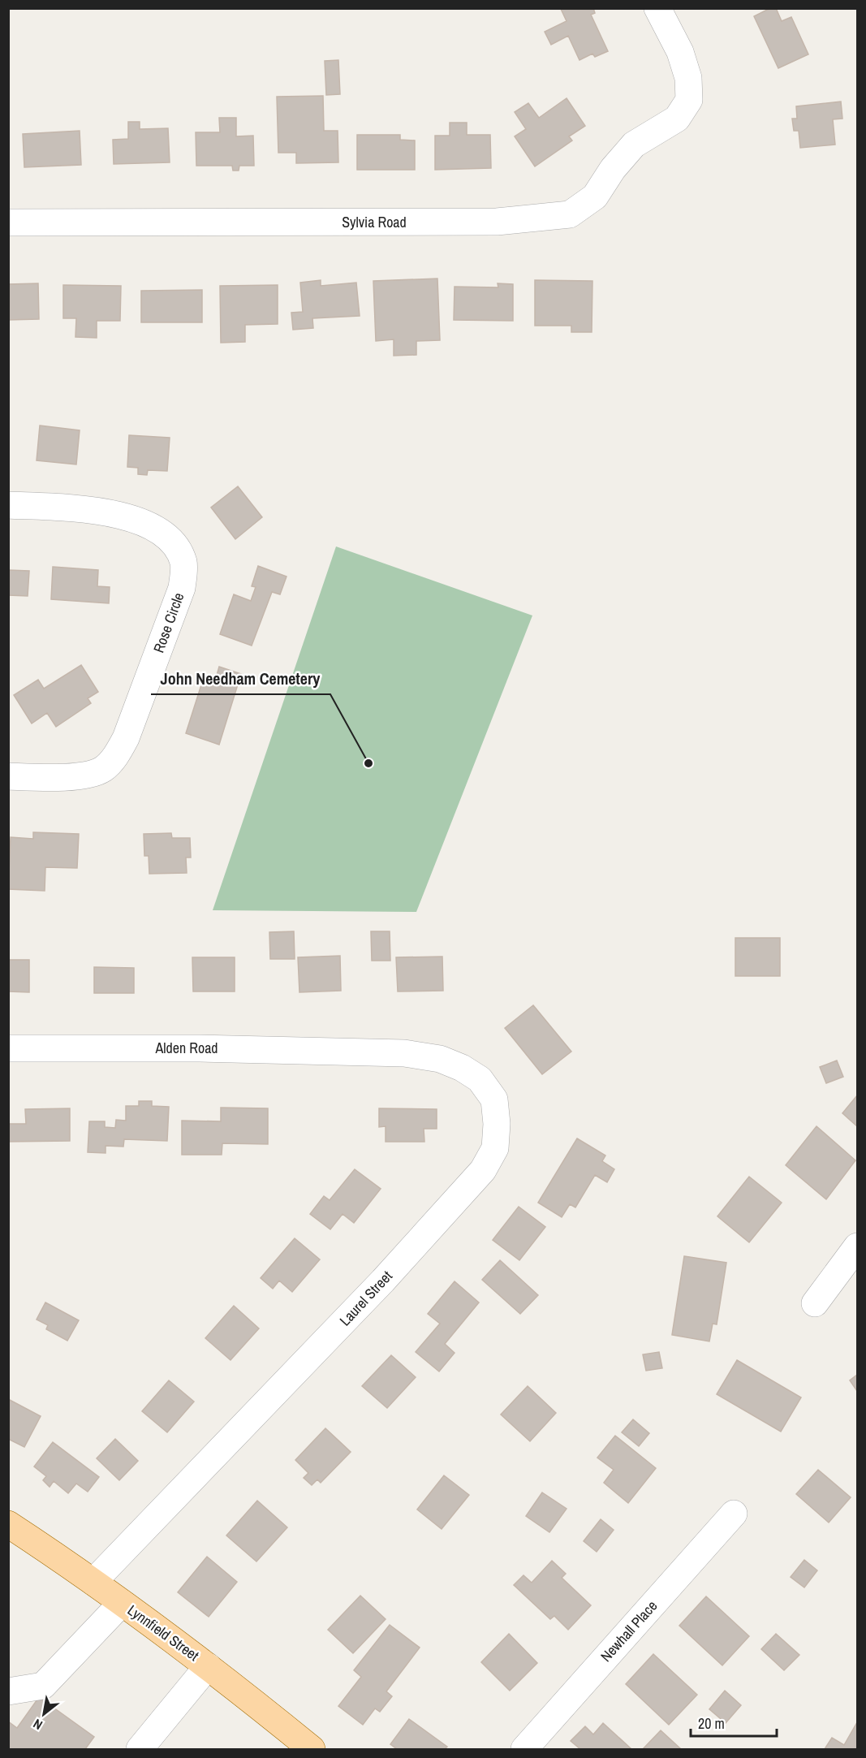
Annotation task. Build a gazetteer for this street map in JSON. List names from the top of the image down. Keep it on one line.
{"streets":{"main road":["Lynnfield Street"],"street":["Sylvia Road","Rose Circle","Alden Road","Laurel Street","Newhall Place"]},"crossings":[["Alden Road","Laurel Street"],["Laurel Street","Lynnfield Street"]],"places":["John Needham Cemetery"],"scale_bar":"20 m","north":"bottom left"}
